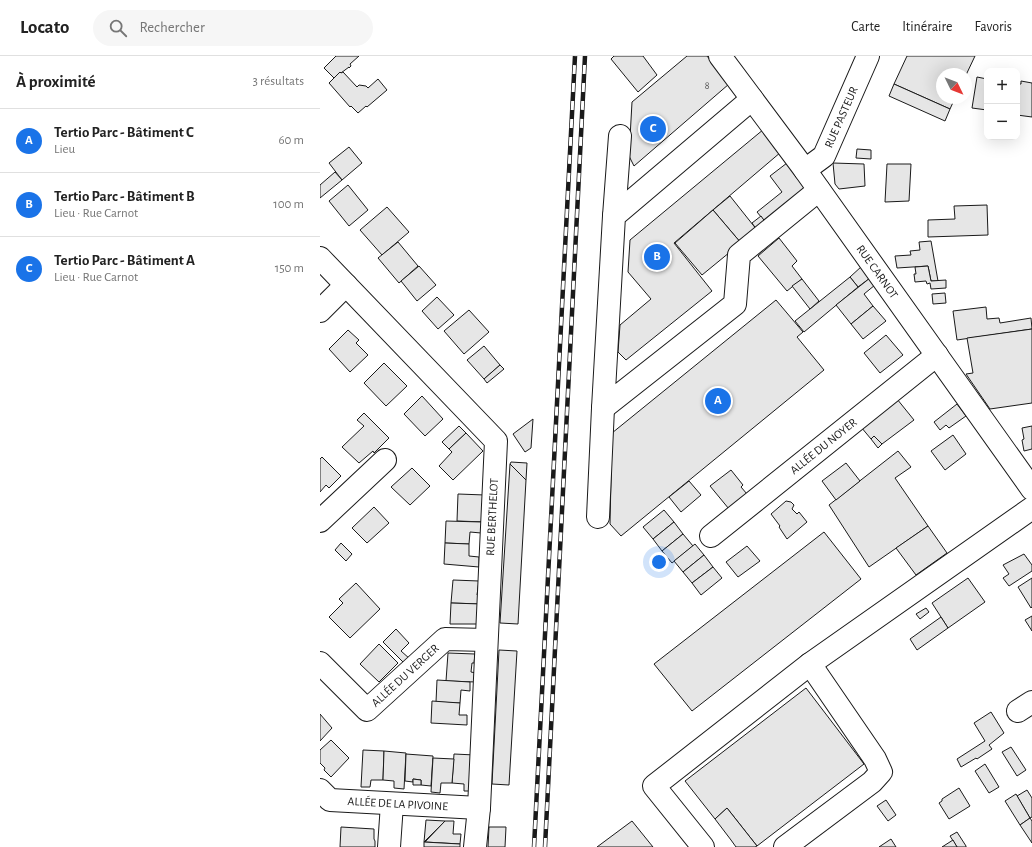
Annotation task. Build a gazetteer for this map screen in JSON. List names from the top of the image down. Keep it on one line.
{"streets":{"street":["RUE PASTEUR","RUE CARNOT","ALLÉE DU NOYER","RUE BERTHELOT","ALLÉE DU VERGER","ALLÉE DE LA PIVOINE"]},"crossings":[["RUE PASTEUR","RUE CARNOT"],["RUE CARNOT","ALLÉE DU NOYER"],["RUE BERTHELOT","ALLÉE DU VERGER"],["RUE BERTHELOT","ALLÉE DE LA PIVOINE"]],"house_numbers":["8"],"north":"bottom right","page":{"header":"Locato","search":"Rechercher","nav":["Carte","Itinéraire","Favoris"],"heading":["À proximité","3 résultats"],"map_buttons":["+","−"],"list":[{"mark":"A","name":"Tertio Parc - Bâtiment C","note":"Lieu","value":"60 m"},{"mark":"B","name":"Tertio Parc - Bâtiment B","note":"Lieu · Rue Carnot","value":"100 m"},{"mark":"C","name":"Tertio Parc - Bâtiment A","note":"Lieu · Rue Carnot","value":"150 m"}],"pins":["C","B","A"]}}
